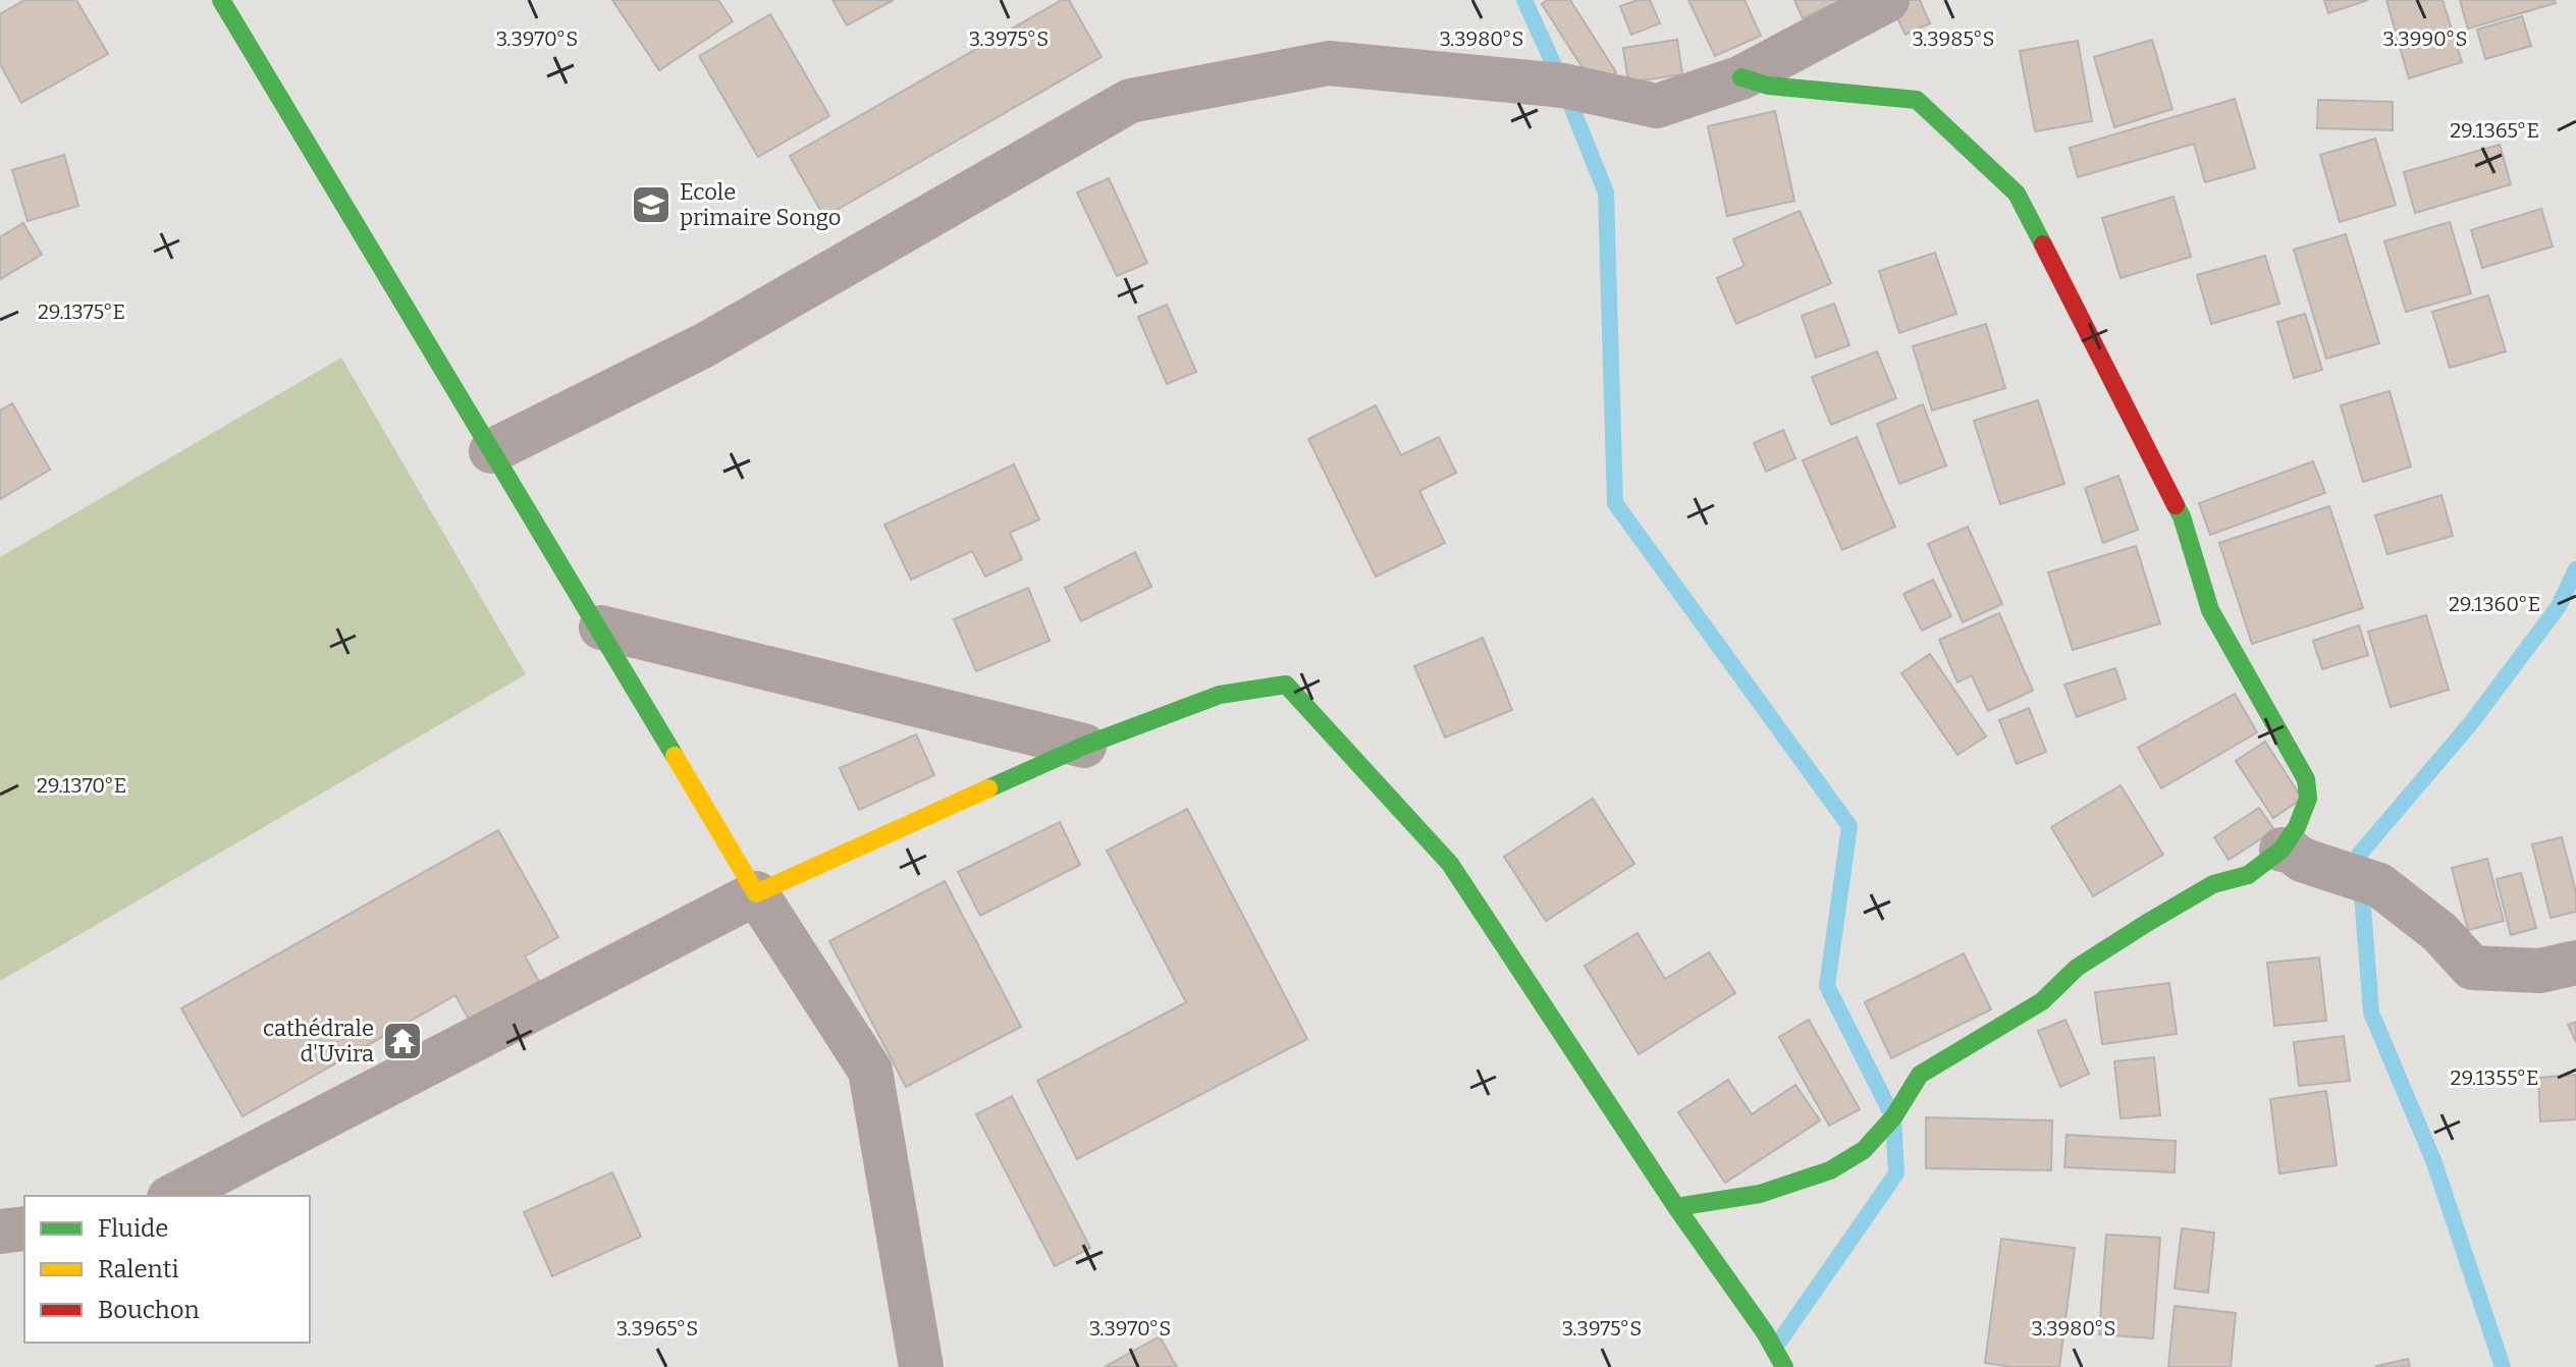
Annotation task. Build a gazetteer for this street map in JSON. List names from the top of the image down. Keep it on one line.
{"places":{"school or university":["Ecole primaire Songo"],"temple":["cathédrale d'Uvira"]},"legend":["Fluide","Ralenti","Bouchon"],"coordinates":["3.3970°S","3.3975°S","3.3980°S","3.3985°S","3.3990°S","29.1365°E","29.1375°E","29.1360°E","29.1370°E","29.1355°E","3.3965°S"]}
